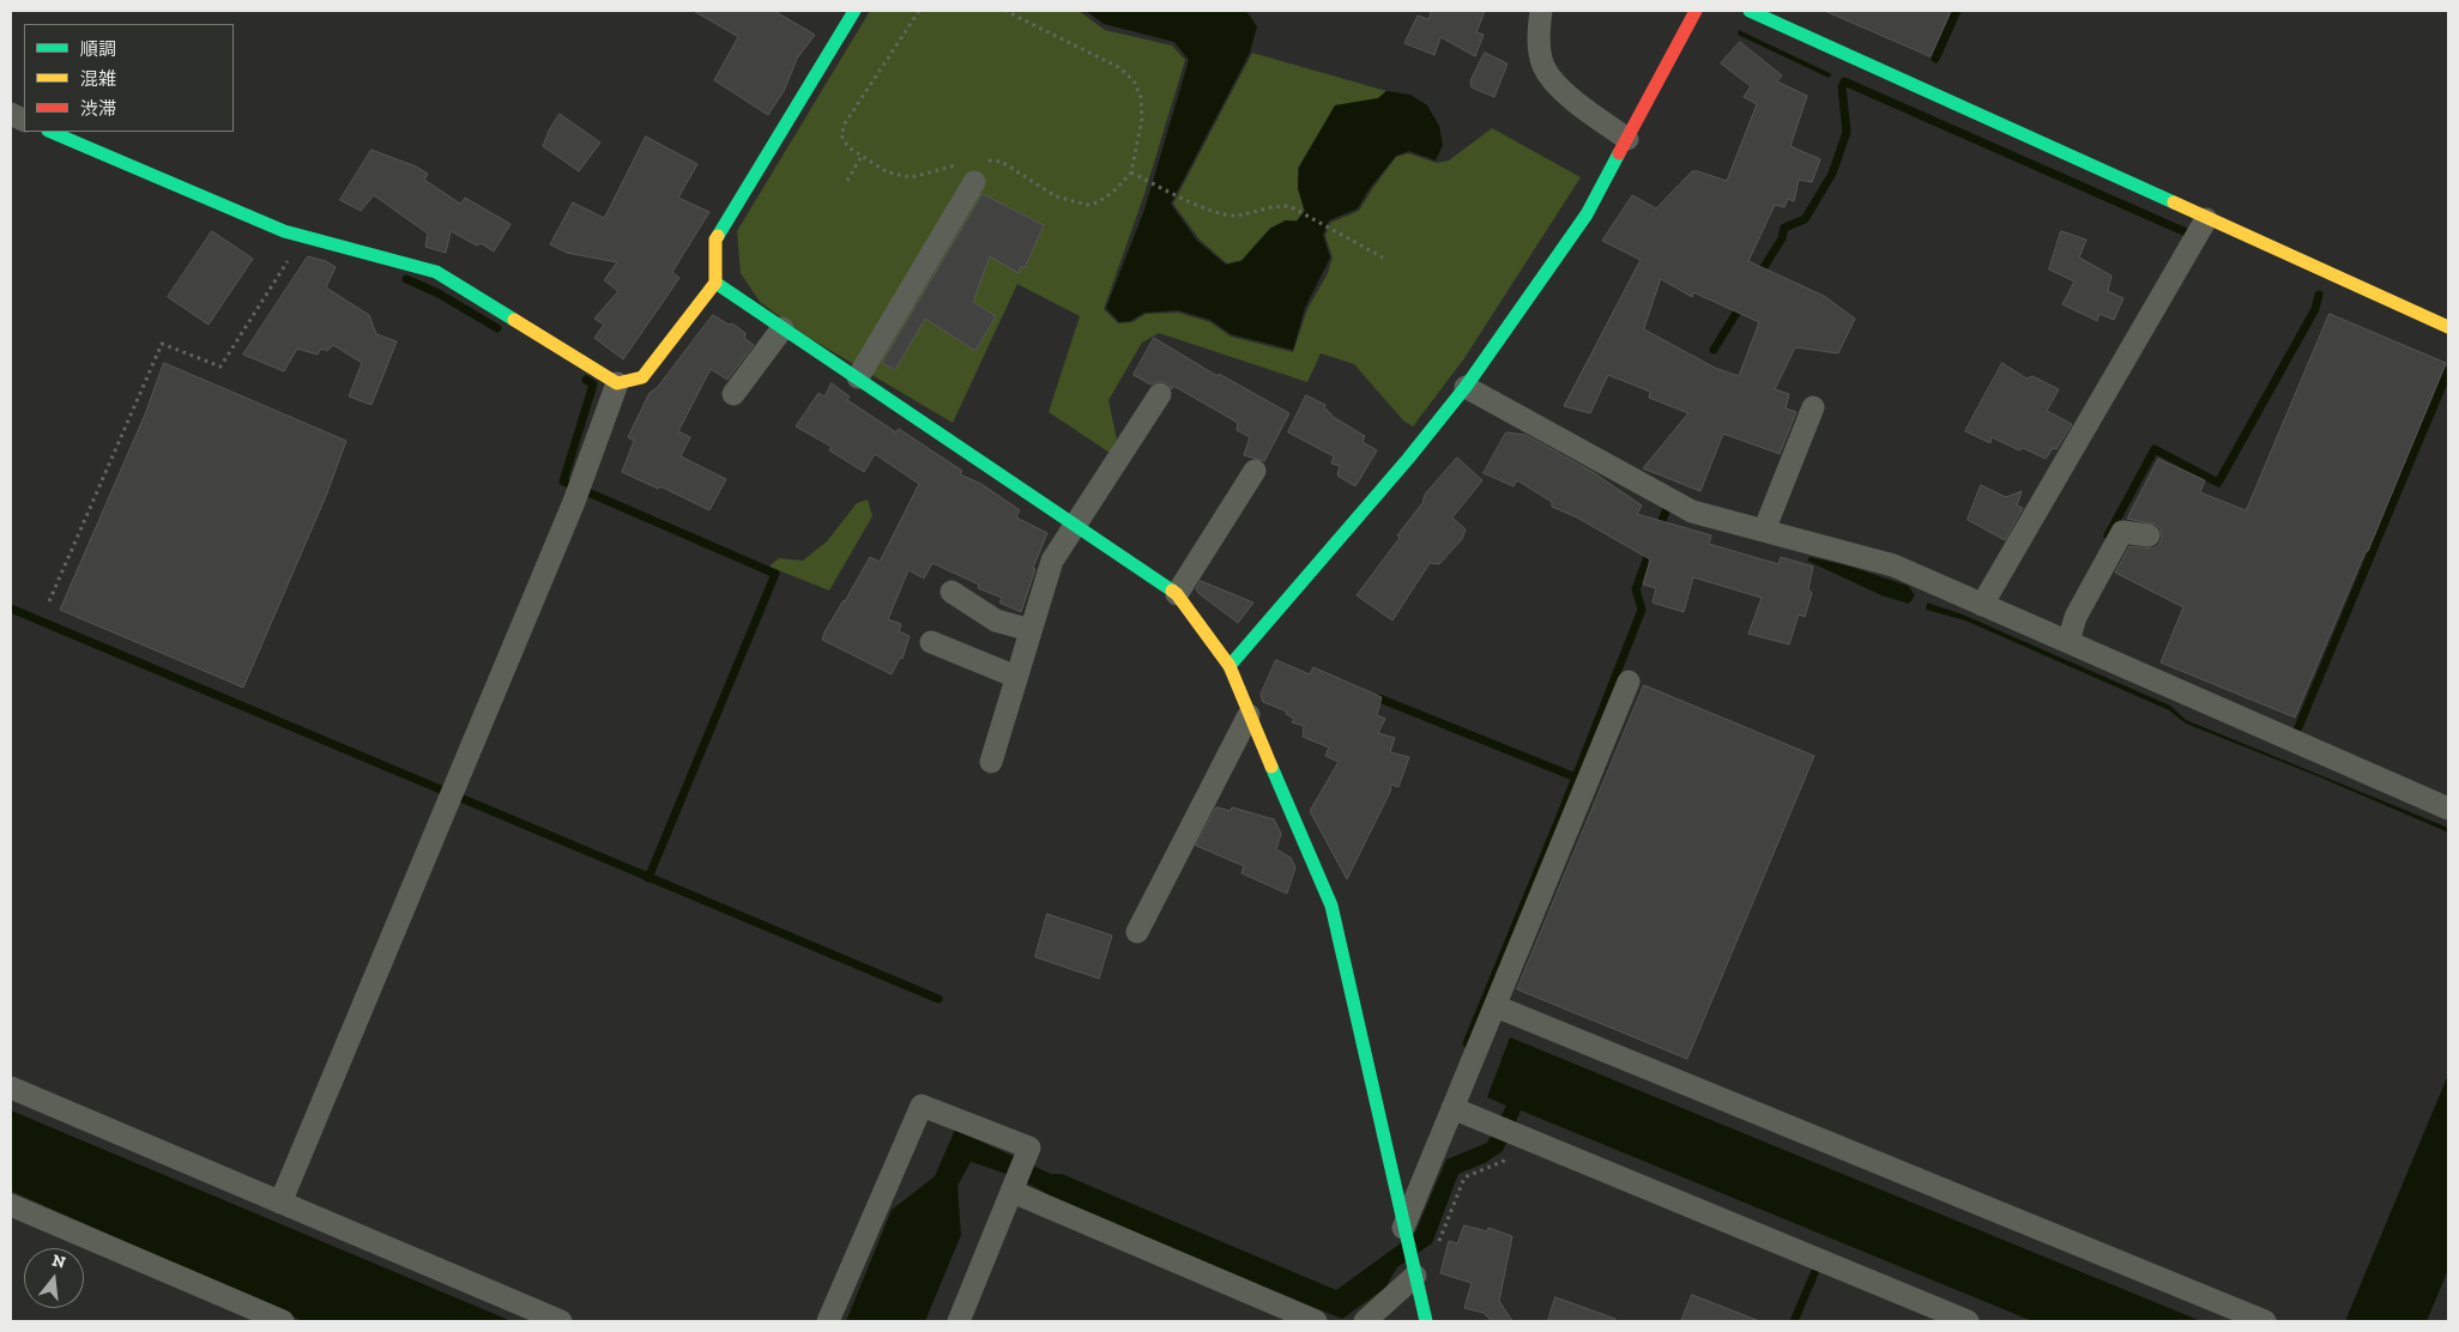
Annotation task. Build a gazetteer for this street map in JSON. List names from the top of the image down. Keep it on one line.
{"legend":["順調","混雑","渋滞"],"north":"top"}
